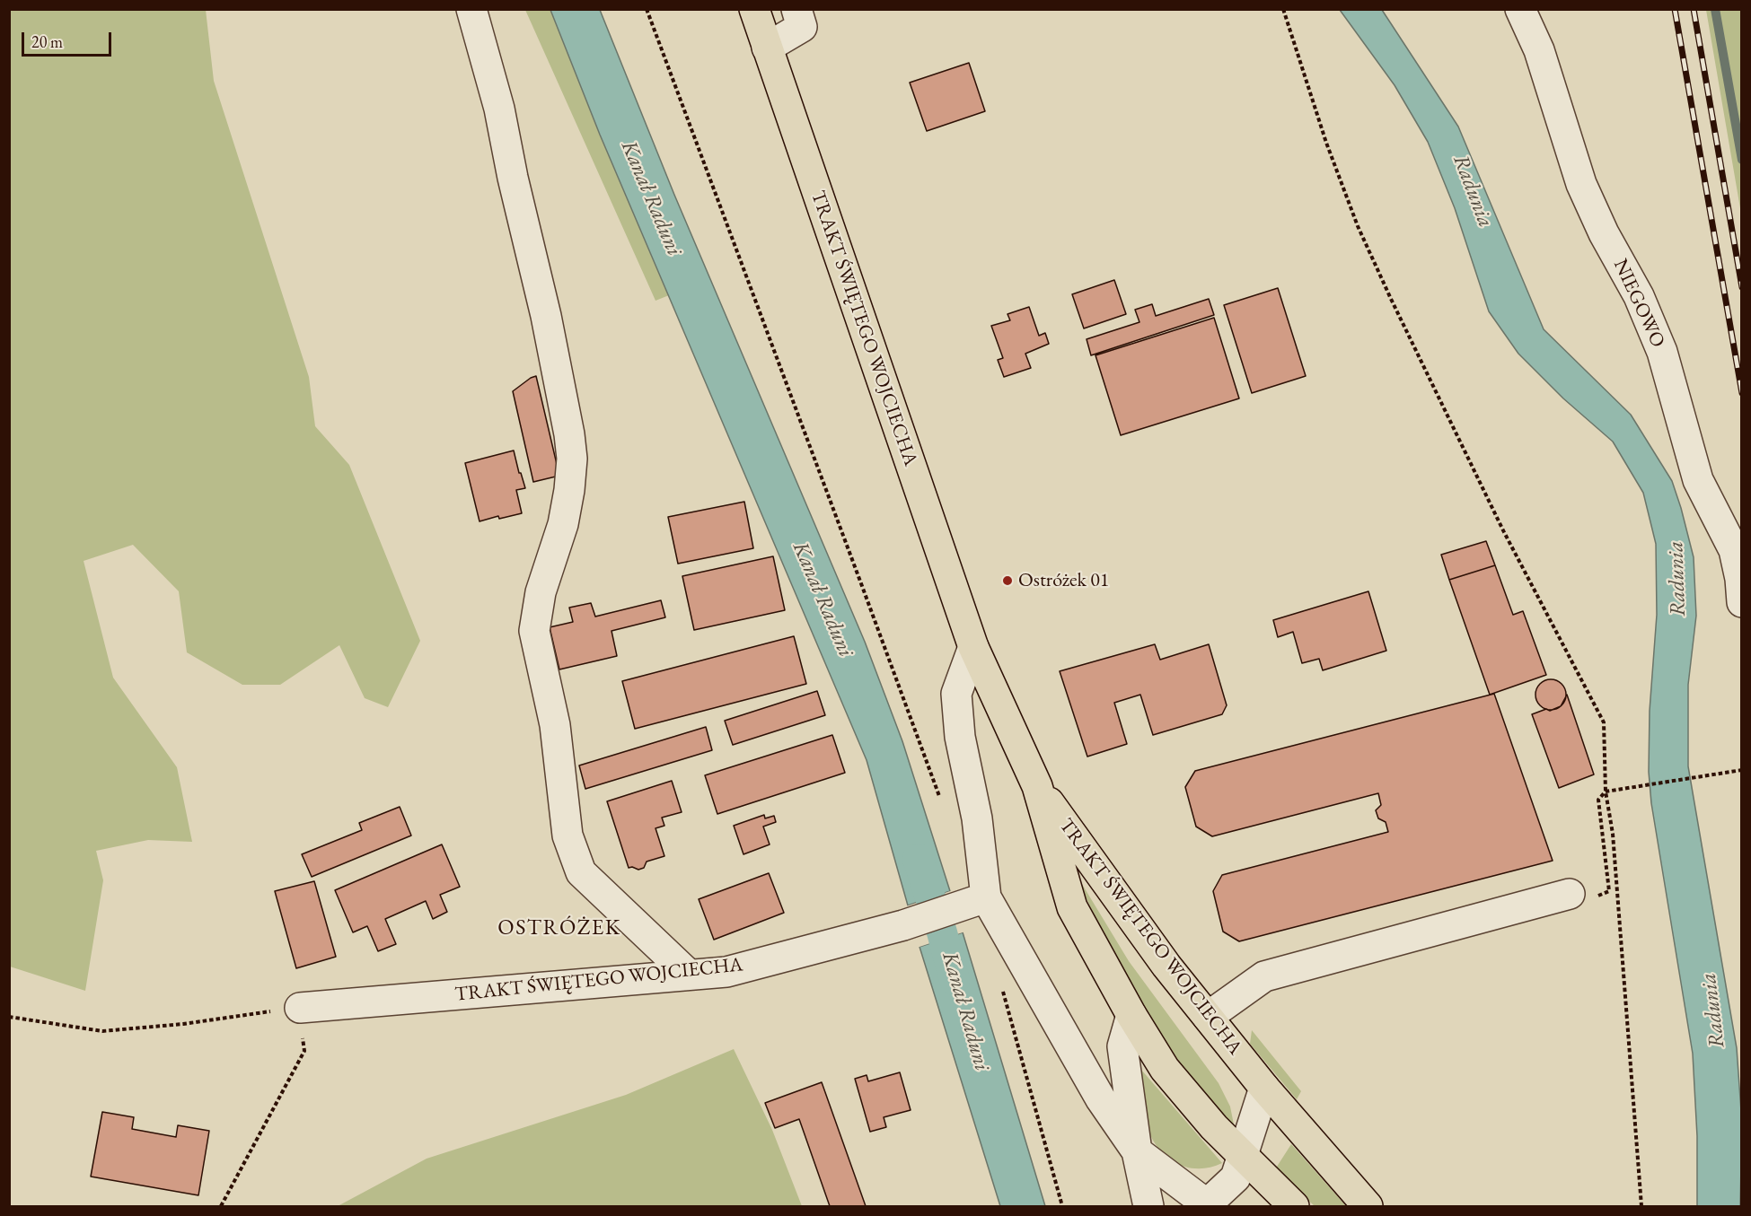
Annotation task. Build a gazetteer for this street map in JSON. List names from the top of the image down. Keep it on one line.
{"streets":{"main road":["TRAKT ŚWIĘTEGO WOJCIECHA"],"street":["NIEGOWO"]},"districts":["OSTRÓŻEK"],"water":["Radunia","Kanał Raduni"],"places":["Ostróżek 01"],"scale_bar":"20 m"}
